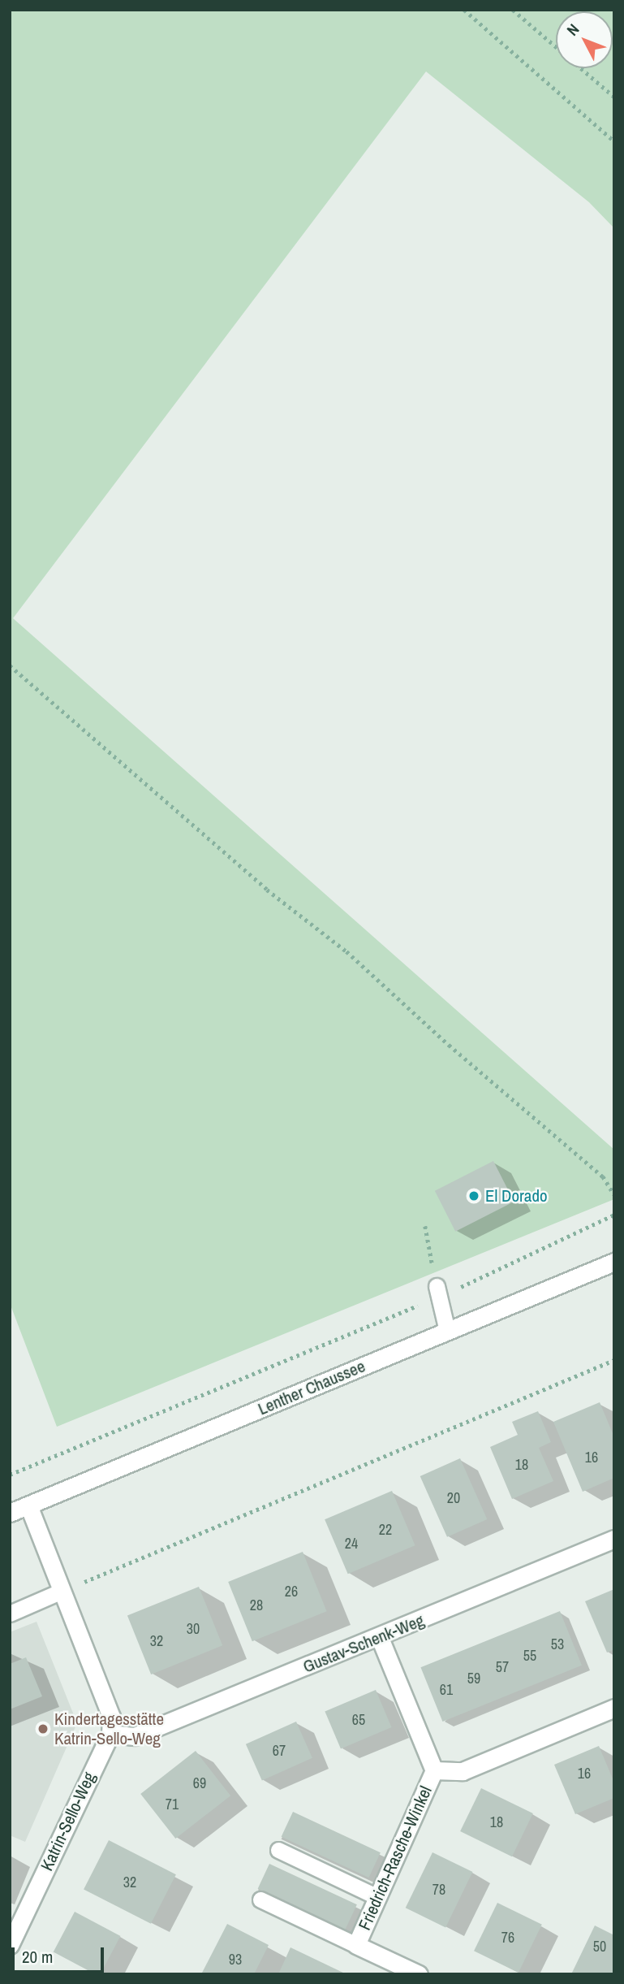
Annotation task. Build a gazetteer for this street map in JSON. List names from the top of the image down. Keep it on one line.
{"streets":{"street":["Lenther Chaussee","Gustav-Schenk-Weg","Katrin-Sello-Weg","Friedrich-Rasche-Winkel"]},"crossings":[["Gustav-Schenk-Weg","Katrin-Sello-Weg"],["Gustav-Schenk-Weg","Friedrich-Rasche-Winkel"]],"places":["El Dorado","Kindertagesstätte Katrin-Sello-Weg"],"house_numbers":["16","18","20","22","24","26","28","30","32","53","55","57","59","61","65","67","16","69","71","18","32","78","76","50","93"],"scale_bar":"20 m","north":"top left"}
